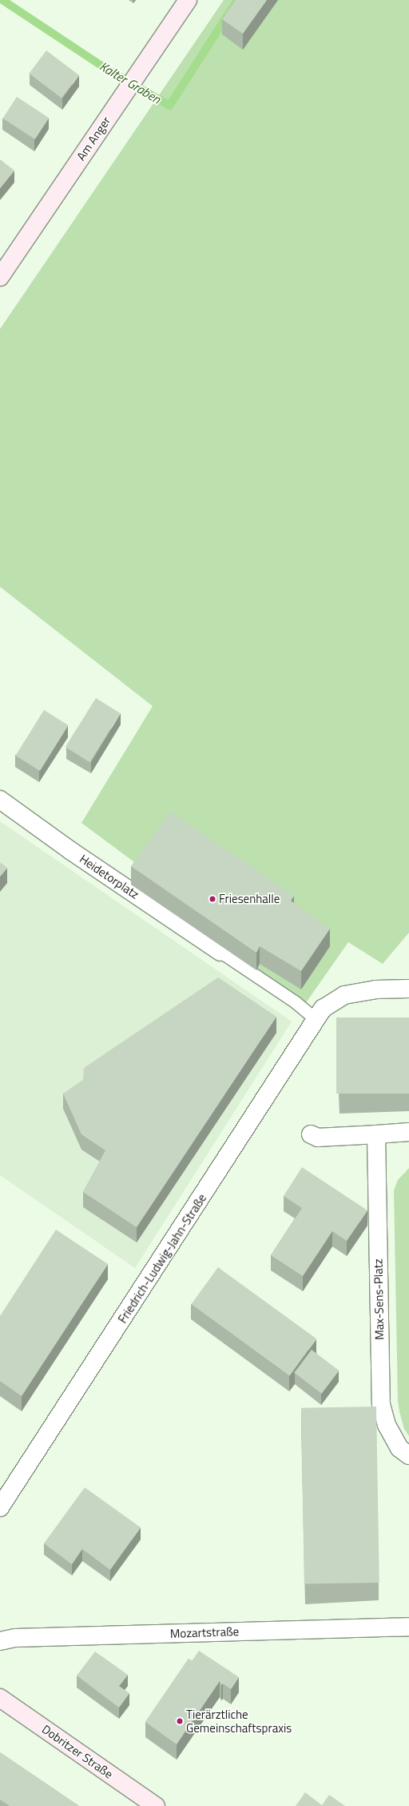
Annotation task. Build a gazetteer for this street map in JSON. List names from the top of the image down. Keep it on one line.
{"streets":{"street":["Am Anger","Heidetorplatz","Friedrich-Ludwig-Jahn-Straße","Max-Sens-Platz","Mozartstraße","Dobritzer Straße"]},"water":["Kalter Graben"],"places":["Friesenhalle","Tierärztliche Gemeinschaftspraxis"]}
